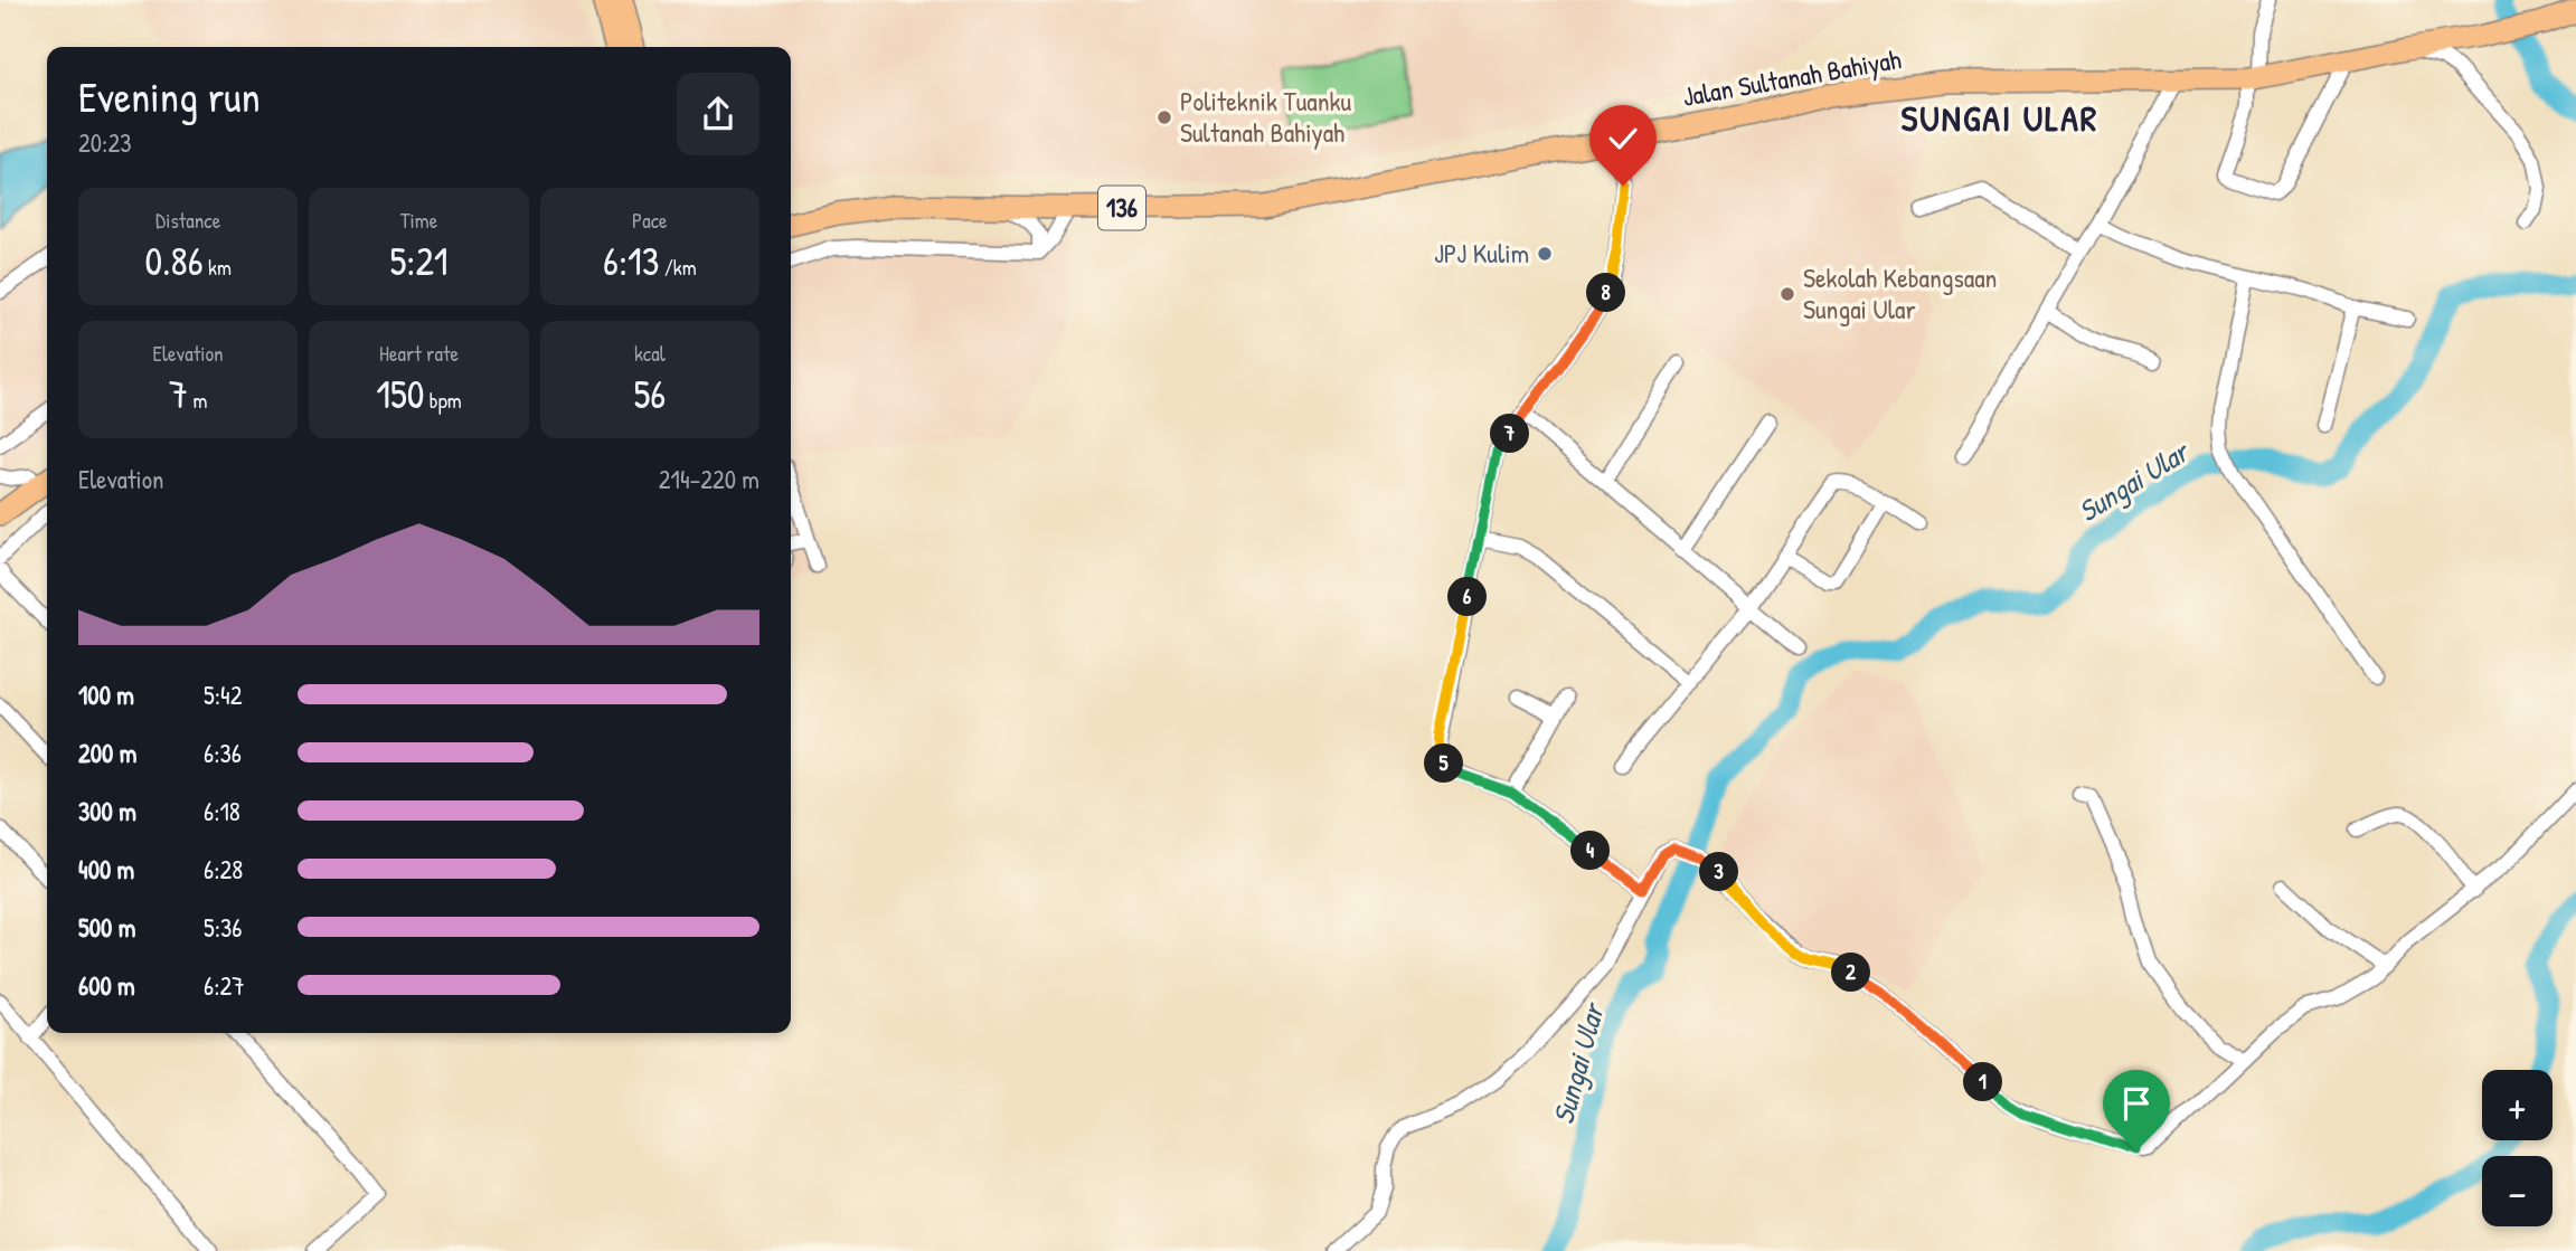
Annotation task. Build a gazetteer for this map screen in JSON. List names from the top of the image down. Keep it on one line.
{"streets":{"main road":["Jalan Sultanah Bahiyah","136"]},"districts":["SUNGAI ULAR"],"water":["Sungai Ular"],"places":["Politeknik Tuanku Sultanah Bahiyah","JPJ Kulim","Sekolah Kebangsaan Sungai Ular"],"page":{"heading":["Evening run","20:23"],"stats":[["Distance","0.86 km"],["Time","5:21"],["Pace","6:13 /km"],["Elevation","7 m"],["Heart rate","150 bpm"],["kcal","56"]],"pins":["8","7","6","5","4","3","2","1"],"chart":["Elevation","214–220 m"],"list":[{"name":"100 m","note":"5:42"},{"name":"200 m","note":"6:36"},{"name":"300 m","note":"6:18"},{"name":"400 m","note":"6:28"},{"name":"500 m","note":"5:36"},{"name":"600 m","note":"6:27"}],"map_buttons":["+","−"]}}
